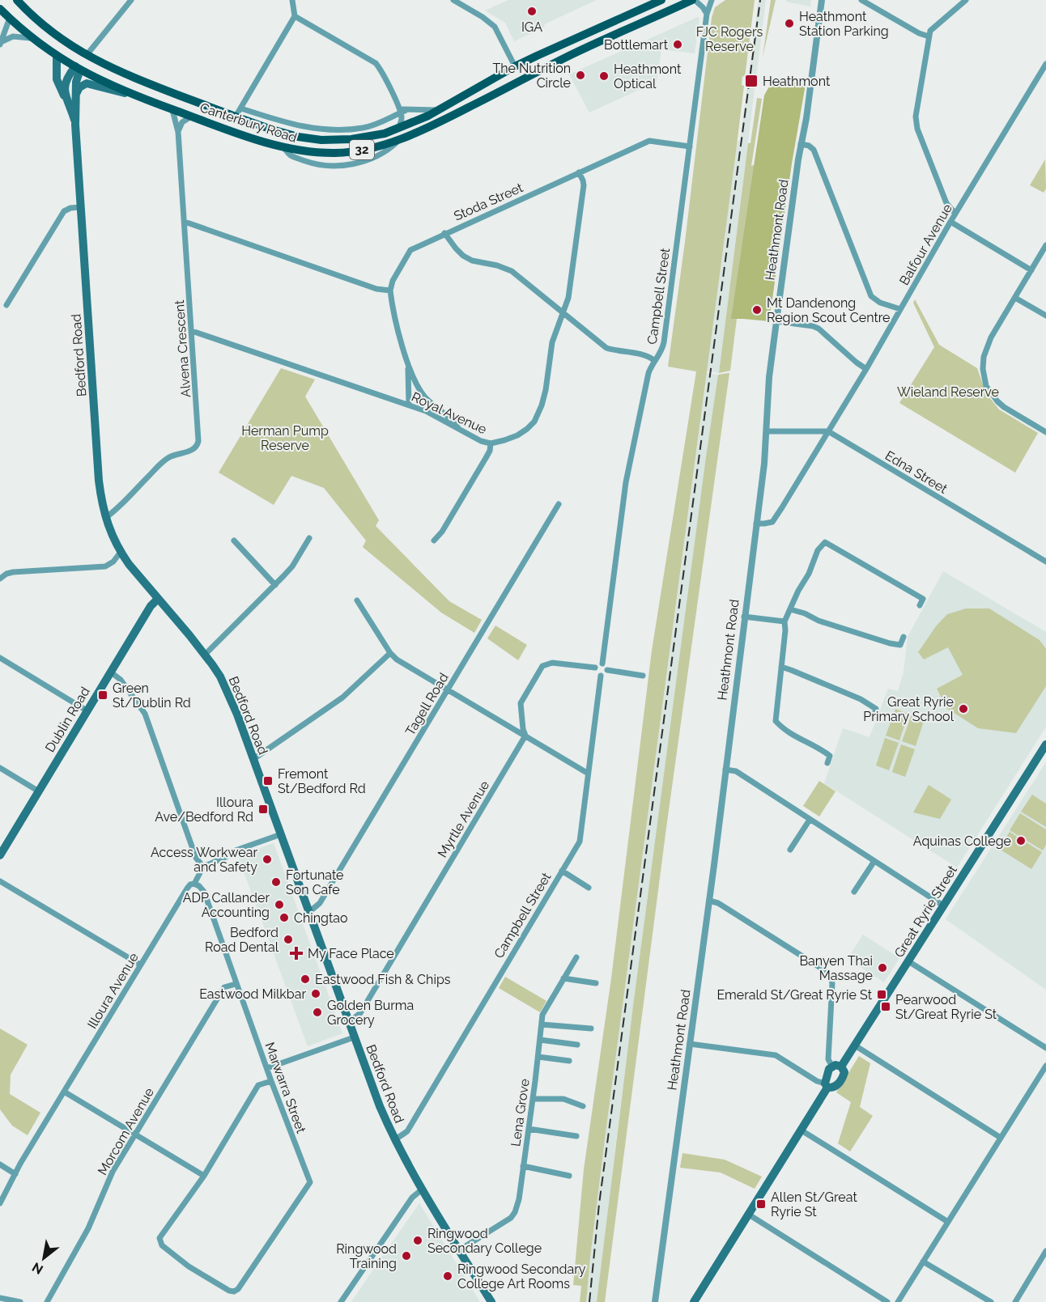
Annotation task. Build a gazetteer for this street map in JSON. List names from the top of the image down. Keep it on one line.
{"streets":{"main road":["Canterbury Road","32","Bedford Road","Dublin Road","Great Ryrie Street"],"street":["Stoda Street","Heathmont Road","Balfour Avenue","Campbell Street","Alvena Crescent","Royal Avenue","Edna Street","Tagell Road","Myrtle Avenue","Illoura Avenue","Marwarra Street","Lena Grove","Morcom Avenue"]},"crossings":[["Canterbury Road","Alvena Crescent"],["Canterbury Road","Bedford Road"],["Stoda Street","Campbell Street"],["Stoda Street","Royal Avenue"],["Heathmont Road","Balfour Avenue"],["Balfour Avenue","Edna Street"],["Campbell Street","Bedford Road"],["Alvena Crescent","Bedford Road"],["Alvena Crescent","Royal Avenue"],["Bedford Road","Tagell Road"],["Bedford Road","Dublin Road"],["Bedford Road","Myrtle Avenue"],["Bedford Road","Lena Grove"],["Illoura Avenue","Marwarra Street"],["Marwarra Street","Morcom Avenue"]],"parks":["FJC Rogers Reserve","Wieland Reserve","Herman Pump Reserve"],"places":{"other":["IGA","Heathmont Station Parking","Bottlemart","The Nutrition Circle","Heathmont Optical","Mt Dandenong Region Scout Centre","Great Ryrie Primary School","Aquinas College","Access Workwear and Safety","Fortunate Son Cafe","ADP Callander Accounting","Chingtao","Bedford Road Dental","Banyen Thai Massage","Eastwood Fish & Chips","Eastwood Milkbar","Golden Burma Grocery","Ringwood Secondary College","Ringwood Training","Ringwood Secondary College Art Rooms"],"transit":["Heathmont","Green St/Dublin Rd","Fremont St/Bedford Rd","Illoura Ave/Bedford Rd","Emerald St/Great Ryrie St","Pearwood St/Great Ryrie St","Allen St/Great Ryrie St"],"health":["My Face Place"]},"north":"bottom left"}
